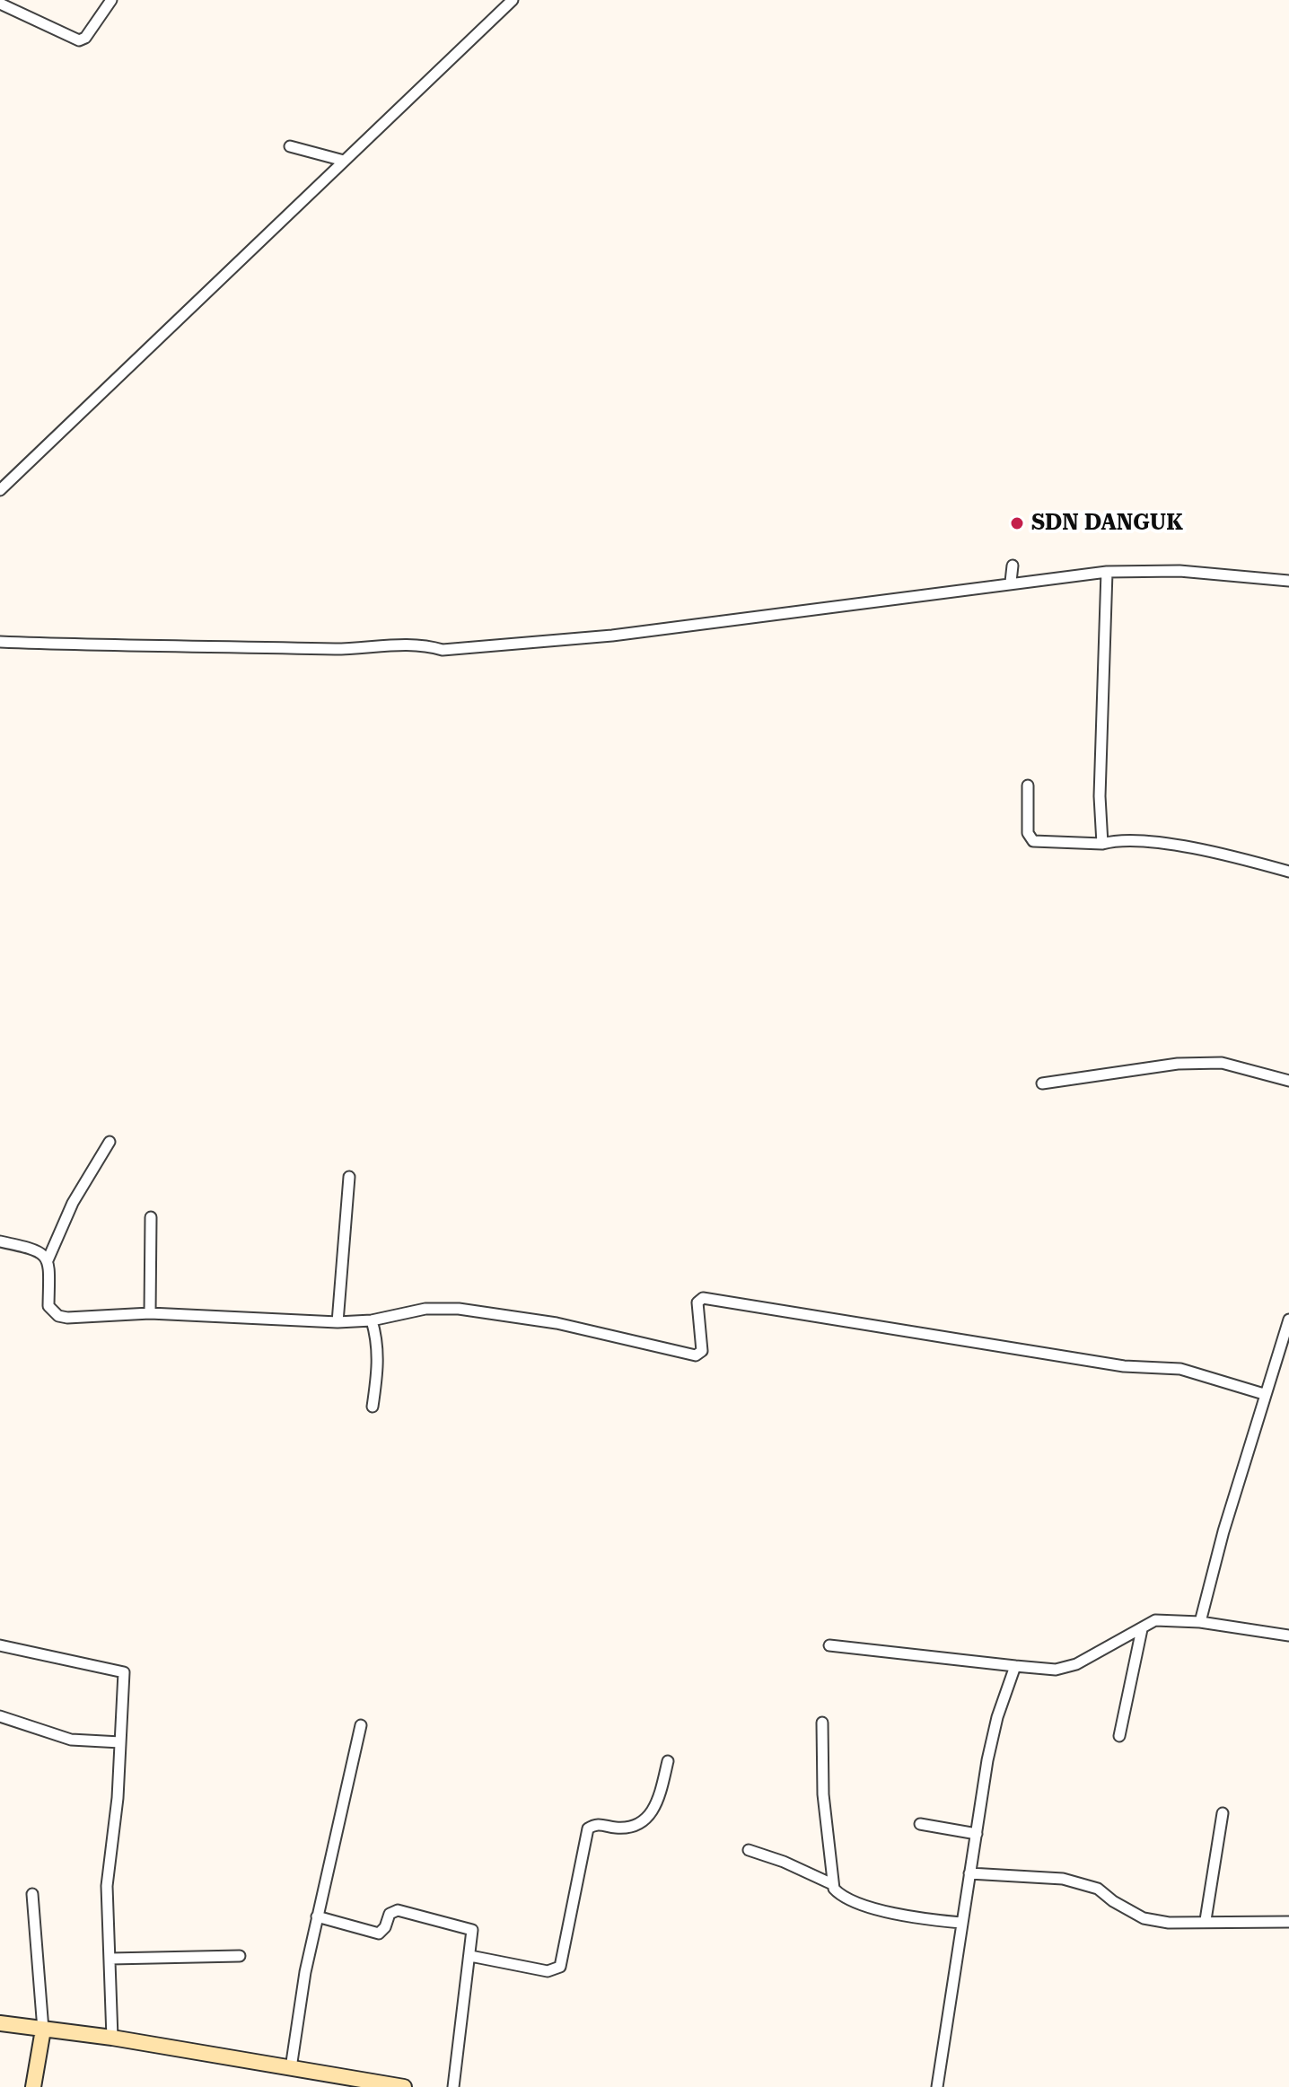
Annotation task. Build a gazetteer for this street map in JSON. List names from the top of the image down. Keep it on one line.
{"places":["SDN DANGUK"]}
